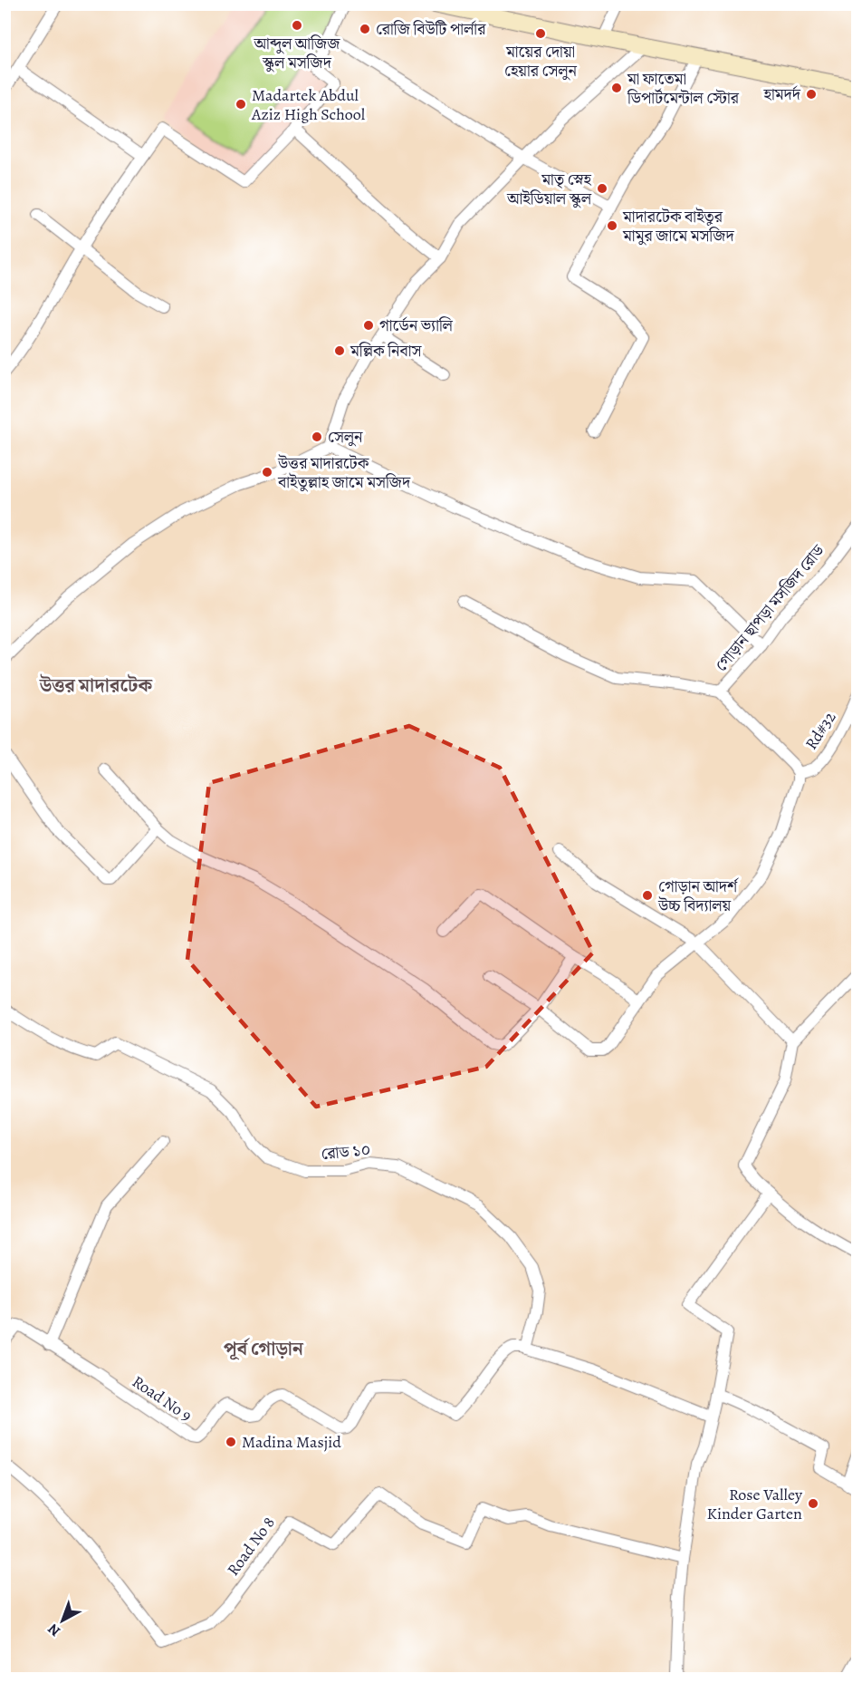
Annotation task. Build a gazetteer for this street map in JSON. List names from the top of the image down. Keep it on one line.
{"streets":{"street":["গোড়ান ছাপড়া মসজিদ রোড","Rd#32","রোড ১০","Road No 9","Road No 8"]},"crossings":[["গোড়ান ছাপড়া মসজিদ রোড","Rd#32"],["রোড ১০","Road No 9"]],"districts":["উত্তর মাদারটেক","পূর্ব গোড়ান"],"places":["আব্দুল আজিজ স্কুল মসজিদ","রোজি বিউটি পার্লার","মায়ের দোয়া হেয়ার সেলুন","মা ফাতেমা ডিপার্টমেন্টাল স্টোর","হামদর্দ","Madartek Abdul Aziz High School","মাতৃ স্নেহ আইডিয়াল স্কুল","মাদারটেক বাইতুর মামুর জামে মসজিদ","গার্ডেন ভ্যালি","মল্লিক নিবাস","সেলুন","উত্তর মাদারটেক বাইতুল্লাহ জামে মসজিদ","গোড়ান আদর্শ উচ্চ বিদ্যালয়","Madina Masjid","Rose Valley Kinder Garten"],"north":"bottom left"}
